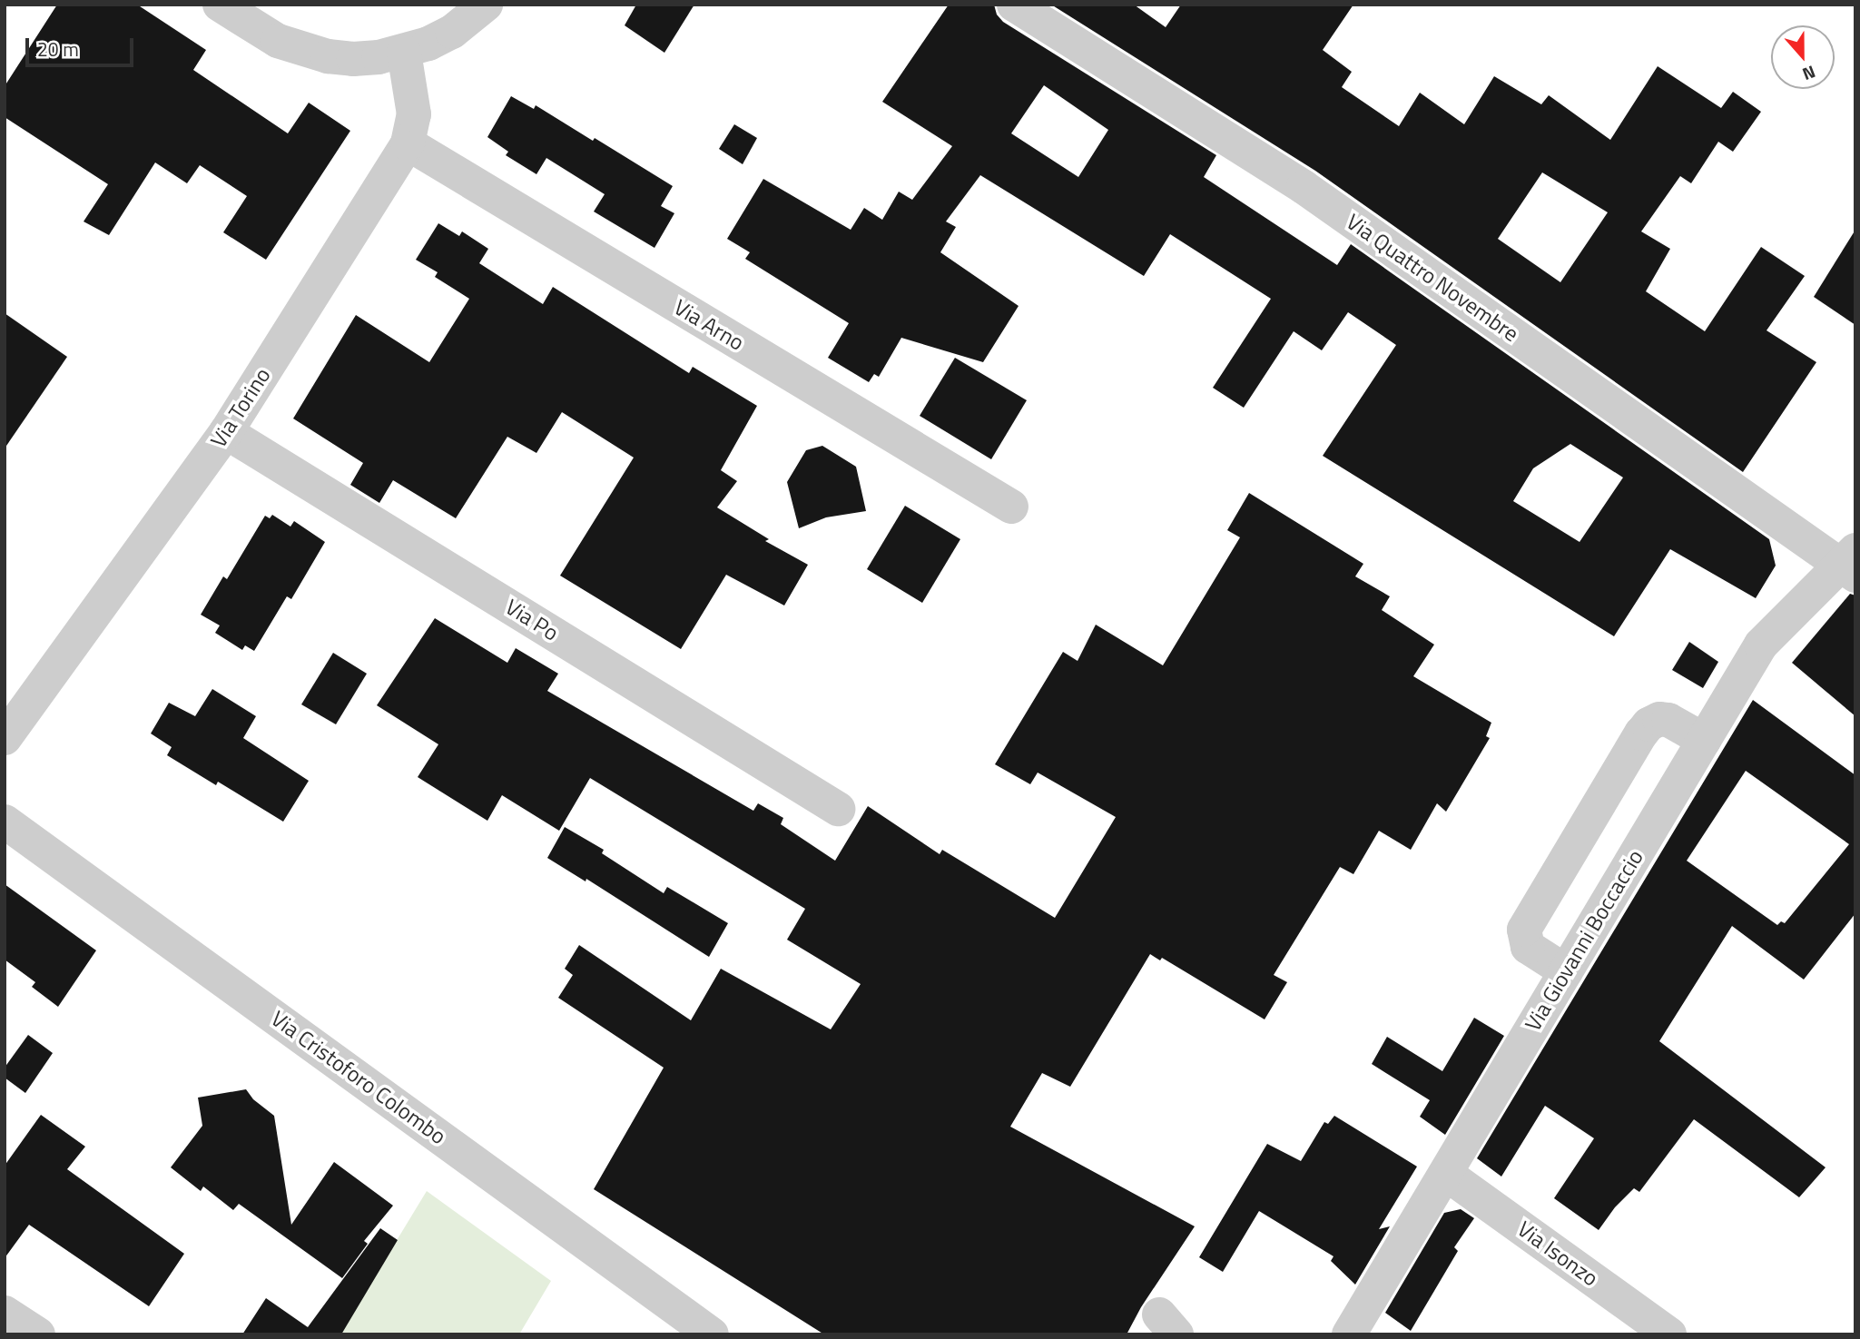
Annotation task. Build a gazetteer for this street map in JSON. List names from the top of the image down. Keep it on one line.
{"streets":{"street":["Via Quattro Novembre","Via Arno","Via Torino","Via Po","Via Giovanni Boccaccio","Via Cristoforo Colombo","Via Isonzo"]},"crossings":[["Via Quattro Novembre","Via Giovanni Boccaccio"],["Via Arno","Via Torino"],["Via Torino","Via Po"],["Via Giovanni Boccaccio","Via Isonzo"]],"scale_bar":"20 m","north":"bottom"}
